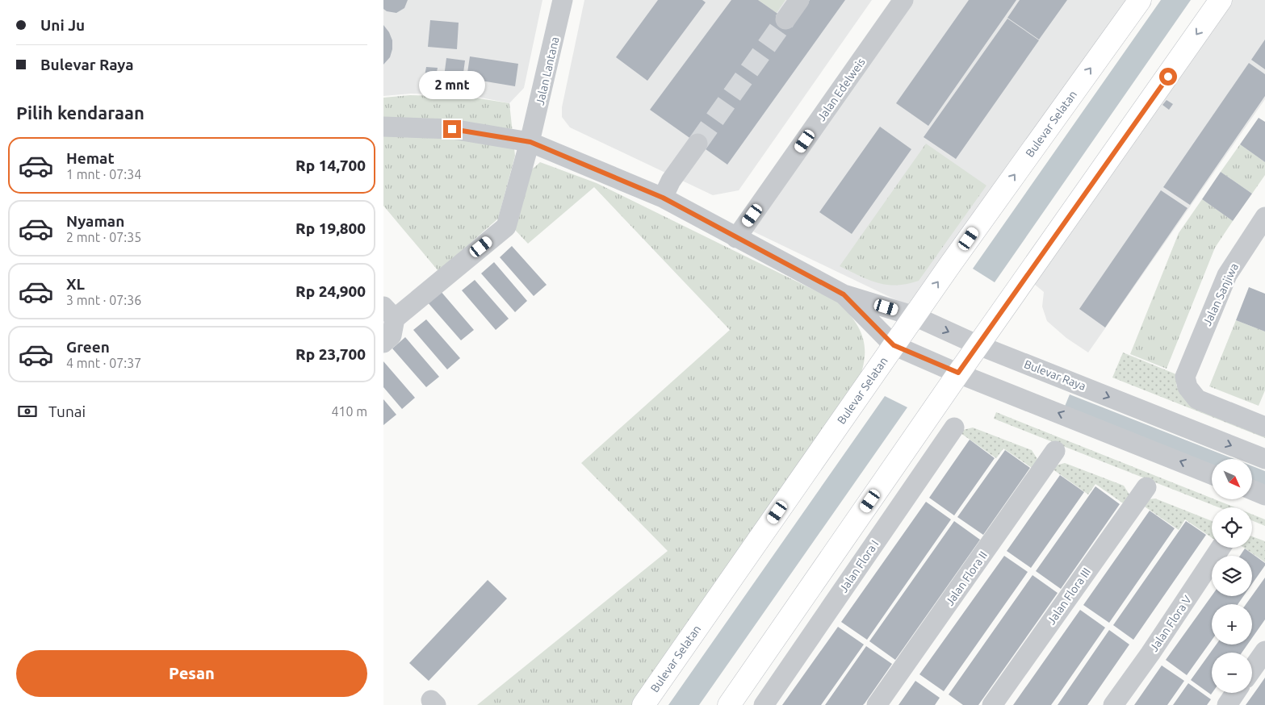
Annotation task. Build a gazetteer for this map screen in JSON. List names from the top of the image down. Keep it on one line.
{"streets":{"main road":["Bulevar Selatan"],"street":["Jalan Lantana","Jalan Edelweis","Jalan Sanjiwa","Bulevar Raya","Jalan Flora I","Jalan Flora II","Jalan Flora III","Jalan Flora V"]},"crossings":[["Jalan Lantana","Bulevar Raya"],["Jalan Edelweis","Bulevar Raya"],["Bulevar Selatan","Bulevar Raya"]],"north":"bottom right","page":{"banner":["Uni Ju","Bulevar Raya"],"bubble":"2 mnt","heading":"Pilih kendaraan","list":[{"name":"Hemat","note":"1 mnt · 07:34","value":"Rp 14,700"},{"name":"Nyaman","note":"2 mnt · 07:35","value":"Rp 19,800"},{"name":"XL","note":"3 mnt · 07:36","value":"Rp 24,900"},{"name":"Green","note":"4 mnt · 07:37","value":"Rp 23,700"}],"pay":["Tunai","410 m"],"map_buttons":["+","−"],"buttons":"Pesan"}}
